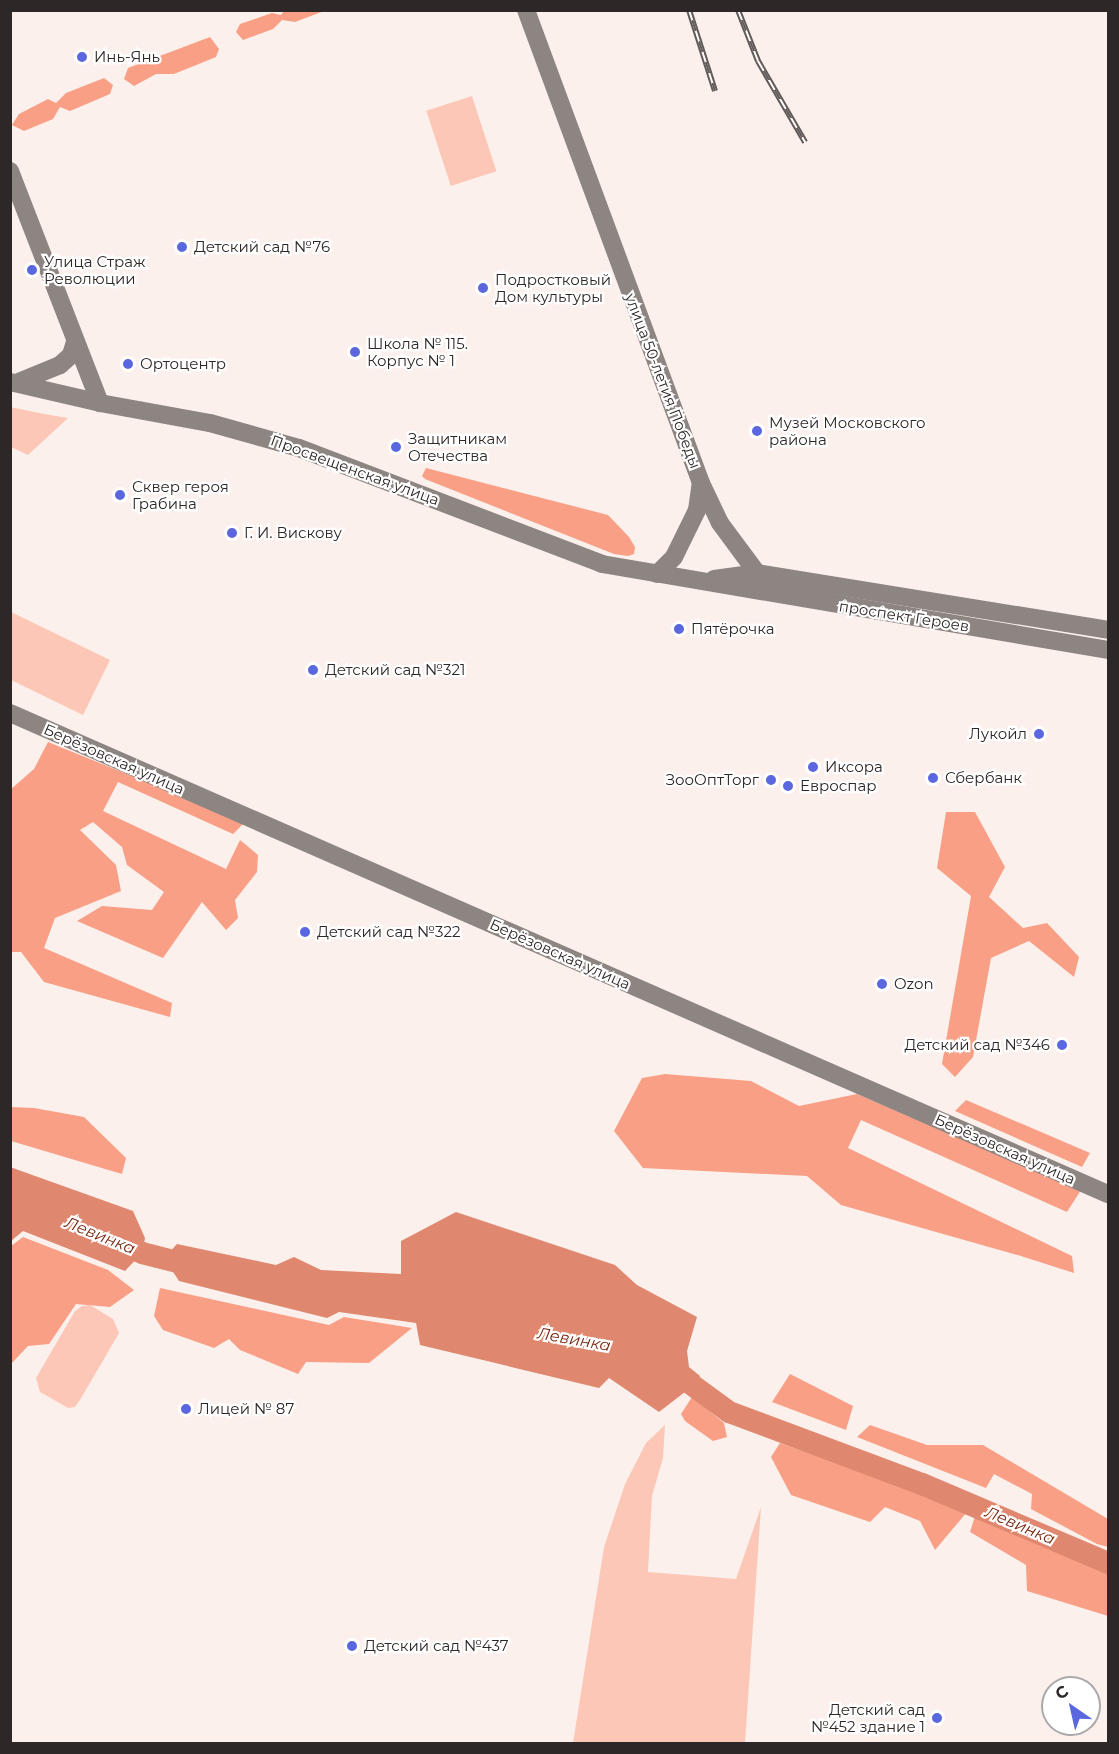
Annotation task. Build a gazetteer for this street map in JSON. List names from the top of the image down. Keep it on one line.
{"streets":{"street":["улица 50-летия Победы","Просвещенская улица","проспект Героев","Берёзовская улица"]},"crossings":[["улица 50-летия Победы","проспект Героев"],["Просвещенская улица","проспект Героев"]],"water":["Левинка"],"places":["Инь-Янь","Детский сад №76","Улица Страж Революции","Подростковый Дом культуры","Школа № 115. Корпус № 1","Ортоцентр","Музей Московского района","Защитникам Отечества","Сквер героя Грабина","Г. И. Вискову","Пятёрочка","Детский сад №321","Лукойл","Иксора","Сбербанк","ЗооОптТорг","Евроспар","Детский сад №322","Ozon","Детский сад №346","Лицей № 87","Детский сад №437","Детский сад №452 здание 1"],"north":"top left"}
